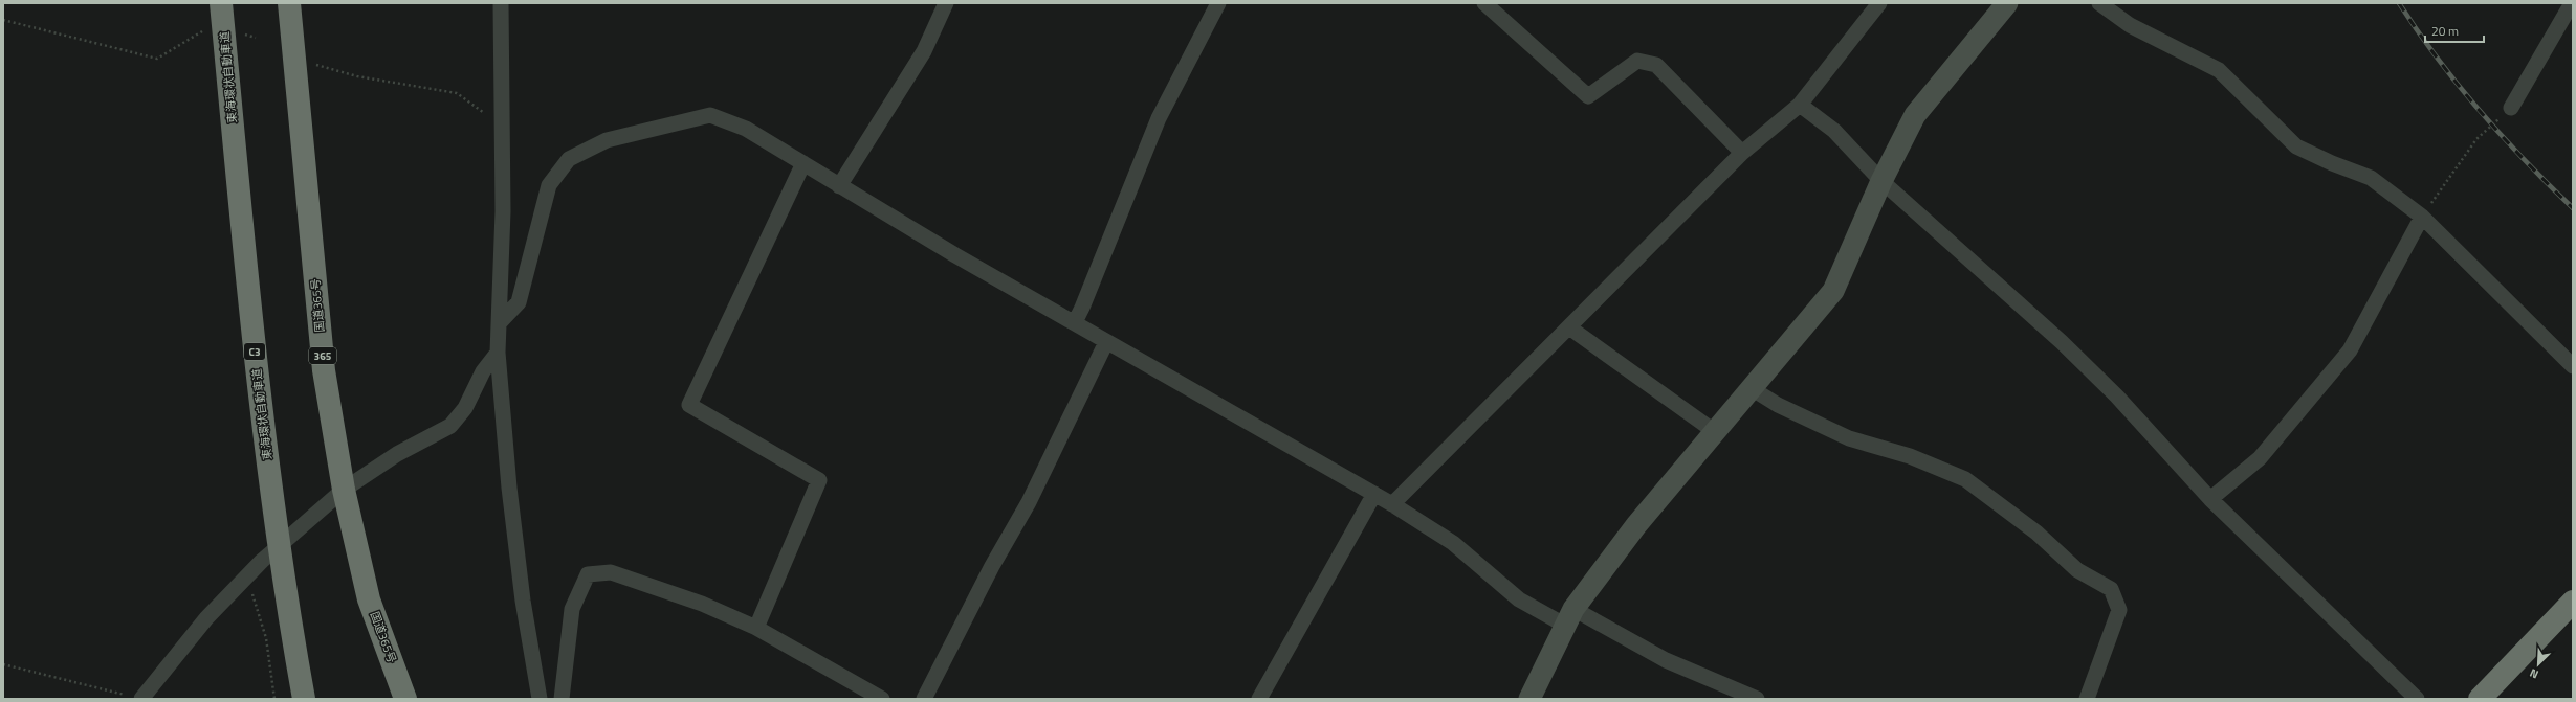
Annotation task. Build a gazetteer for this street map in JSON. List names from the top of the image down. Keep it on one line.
{"streets":{"highway":["東海環状自動車道","国道365号","C3","365"]},"scale_bar":"20 m","north":"bottom left"}
